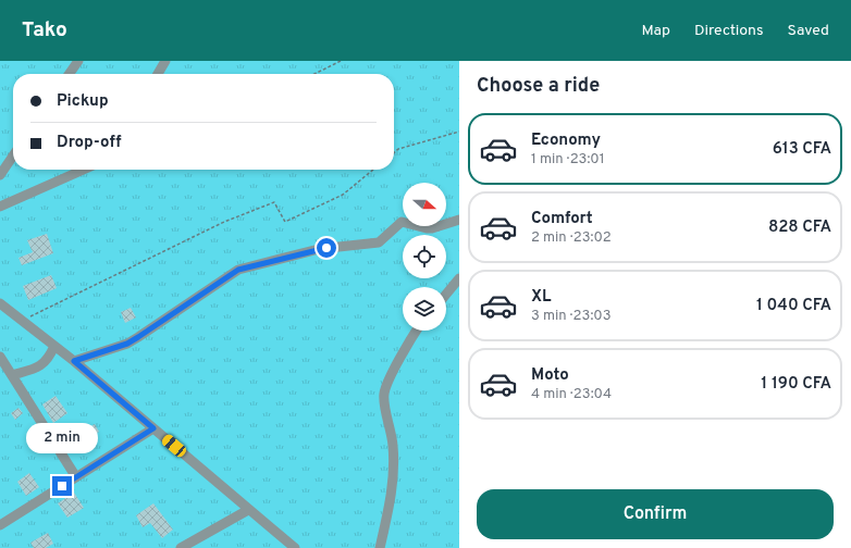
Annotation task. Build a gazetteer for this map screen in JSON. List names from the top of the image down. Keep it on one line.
{"north":"right","page":{"header":"Tako","nav":["Map","Directions","Saved"],"heading":"Choose a ride","banner":["Pickup","Drop-off"],"list":[{"name":"Economy","note":"1 min · 23:01","value":"613 CFA"},{"name":"Comfort","note":"2 min · 23:02","value":"828 CFA"},{"name":"XL","note":"3 min · 23:03","value":"1 040 CFA"},{"name":"Moto","note":"4 min · 23:04","value":"1 190 CFA"}],"bubble":"2 min","buttons":"Confirm"}}
